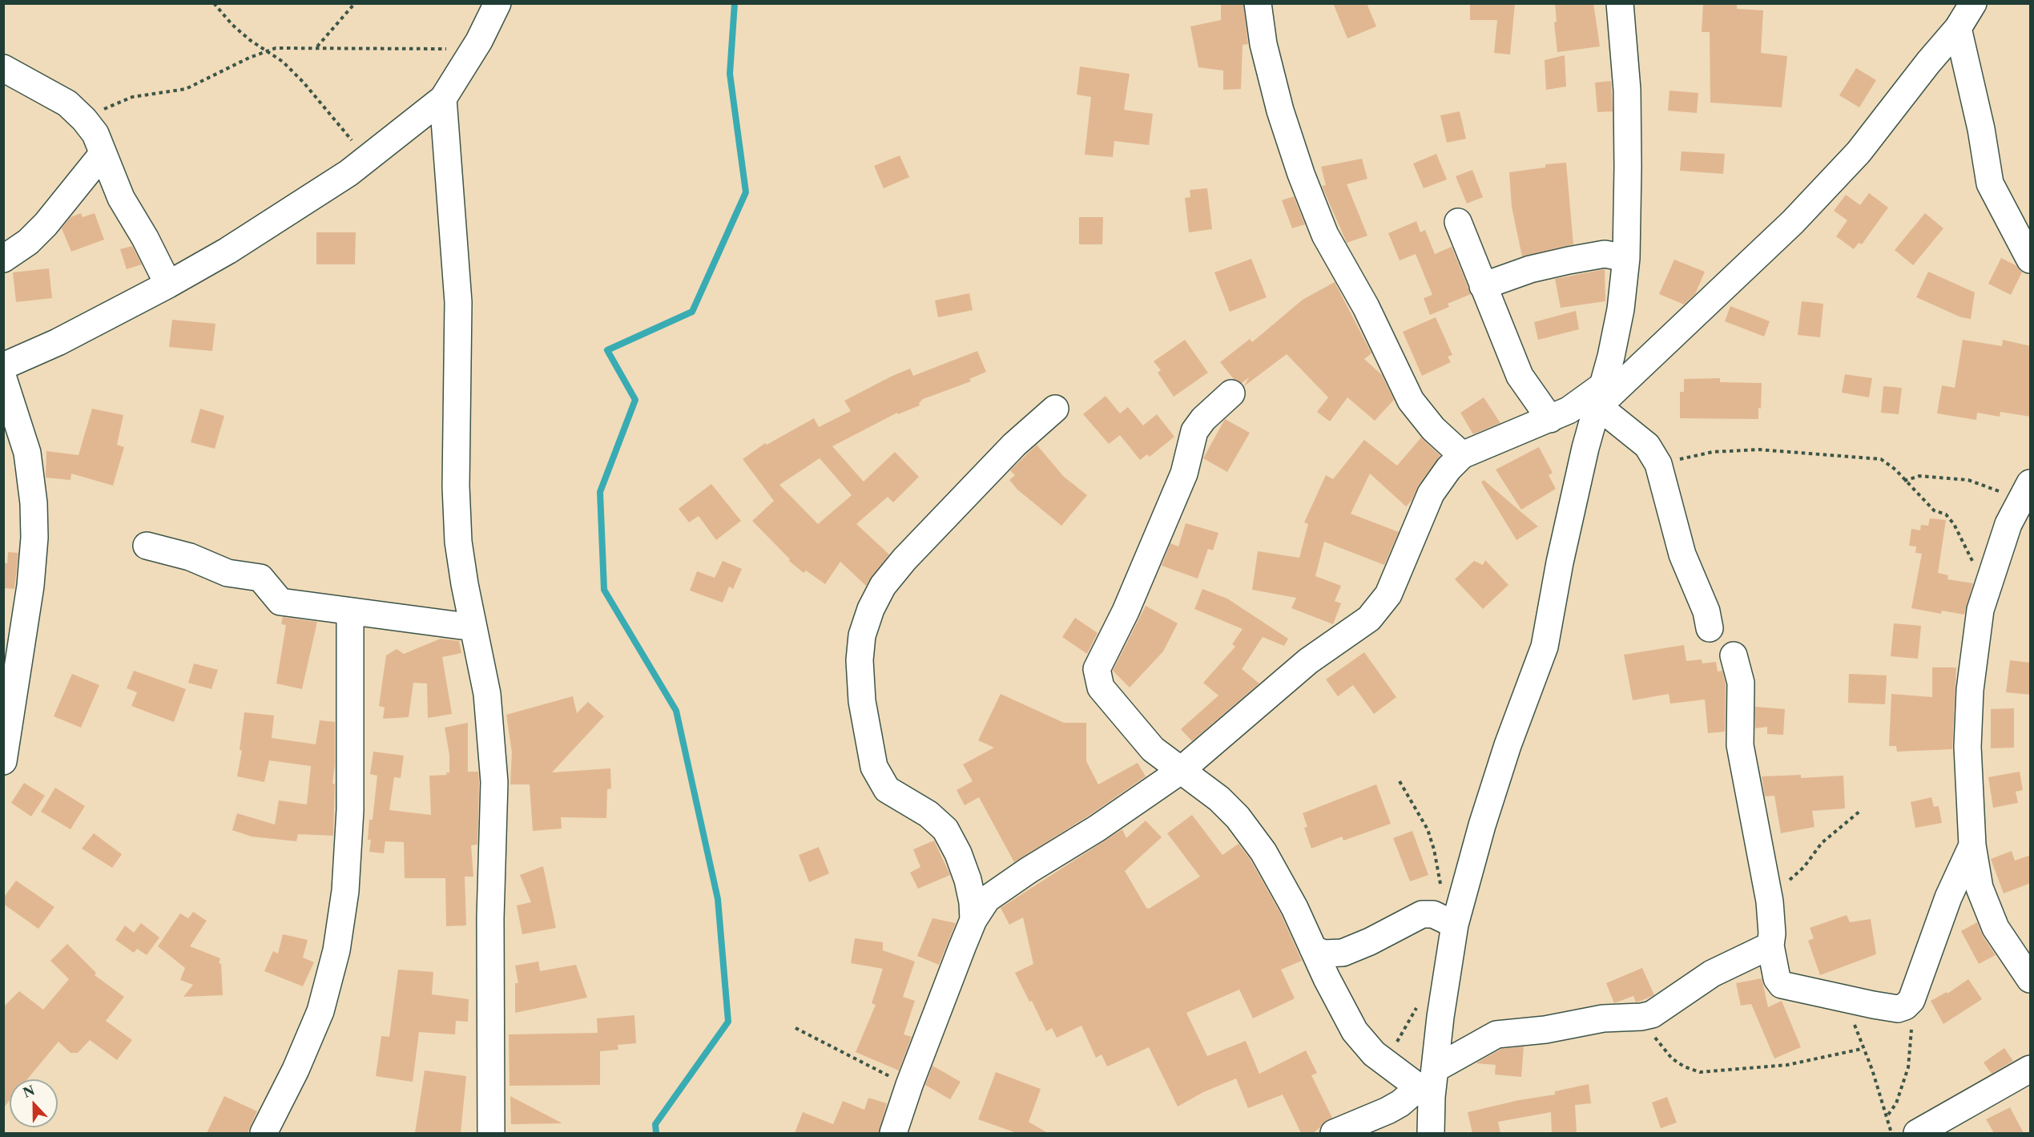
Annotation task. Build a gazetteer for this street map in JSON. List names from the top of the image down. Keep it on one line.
{"north":"top"}
